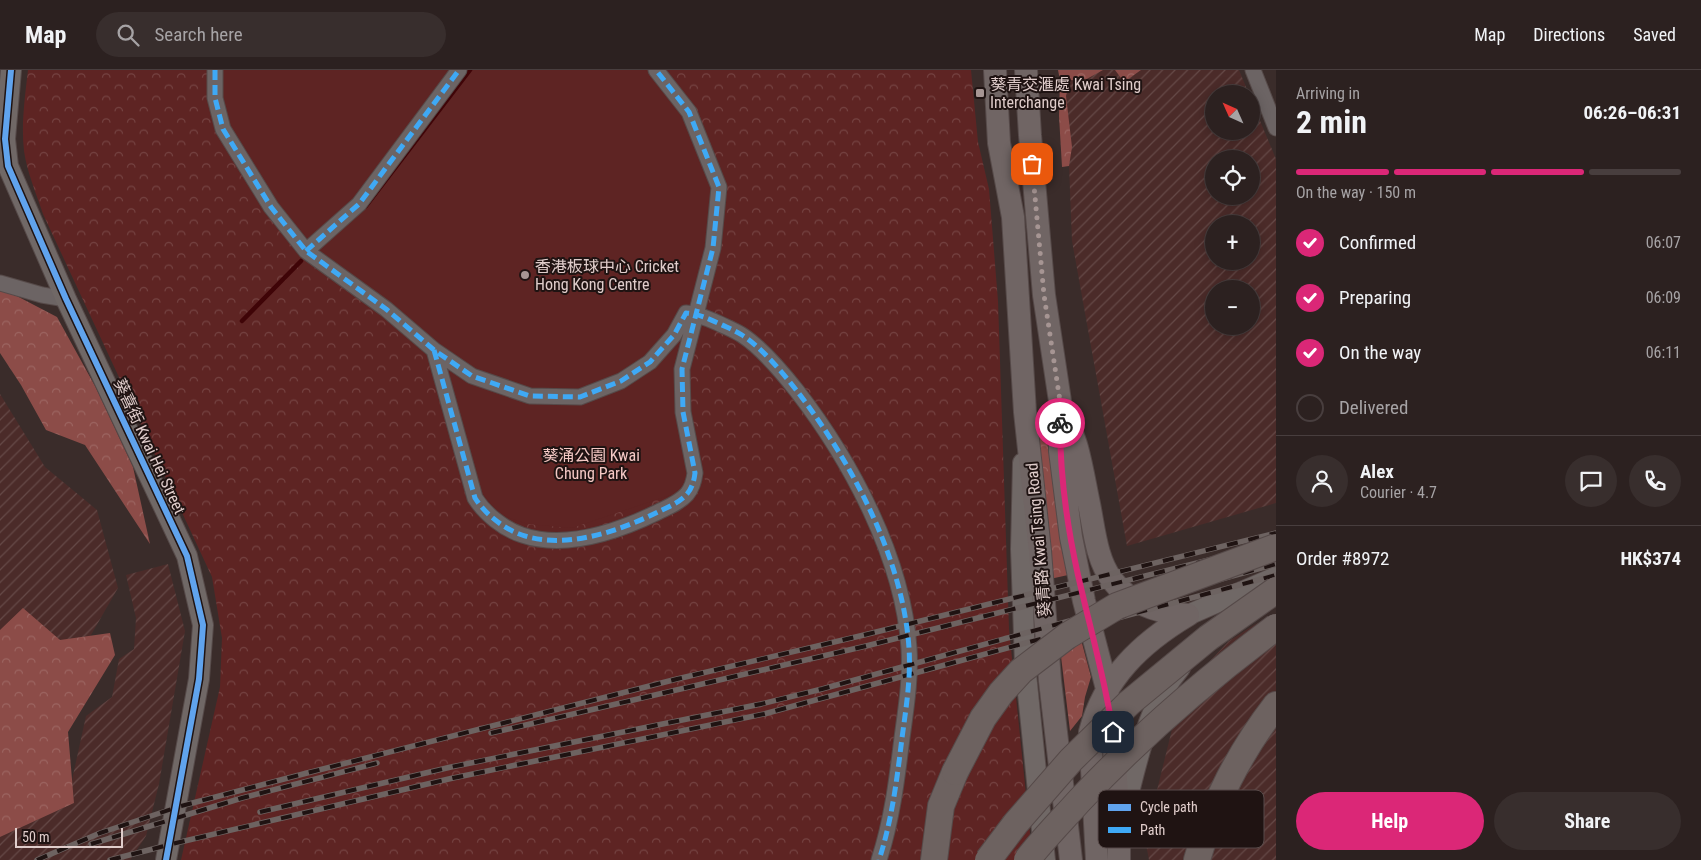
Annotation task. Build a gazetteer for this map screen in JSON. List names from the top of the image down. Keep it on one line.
{"streets":{"main road":["葵喜街 Kwai Hei Street","葵青路 Kwai Tsing Road"]},"parks":["葵涌公園 Kwai Chung Park"],"places":{"transit":["葵青交滙處 Kwai Tsing Interchange"],"other":["香港板球中心 Cricket Hong Kong Centre"]},"legend":["Cycle path","Path"],"scale_bar":"50 m","north":"top left","page":{"header":"Map","search":"Search here","nav":["Map","Directions","Saved"],"heading":["2 min","Arriving in","06:26–06:31"],"panel":["Alex","Courier · 4.7","Order #8972","HK$374"],"map_buttons":["+","−"],"bar":"On the way · 150 m","list":[["Confirmed","06:07"],["Preparing","06:09"],["On the way","06:11"],"Delivered"],"buttons":["Help","Share"],"scale":"50 m"}}
